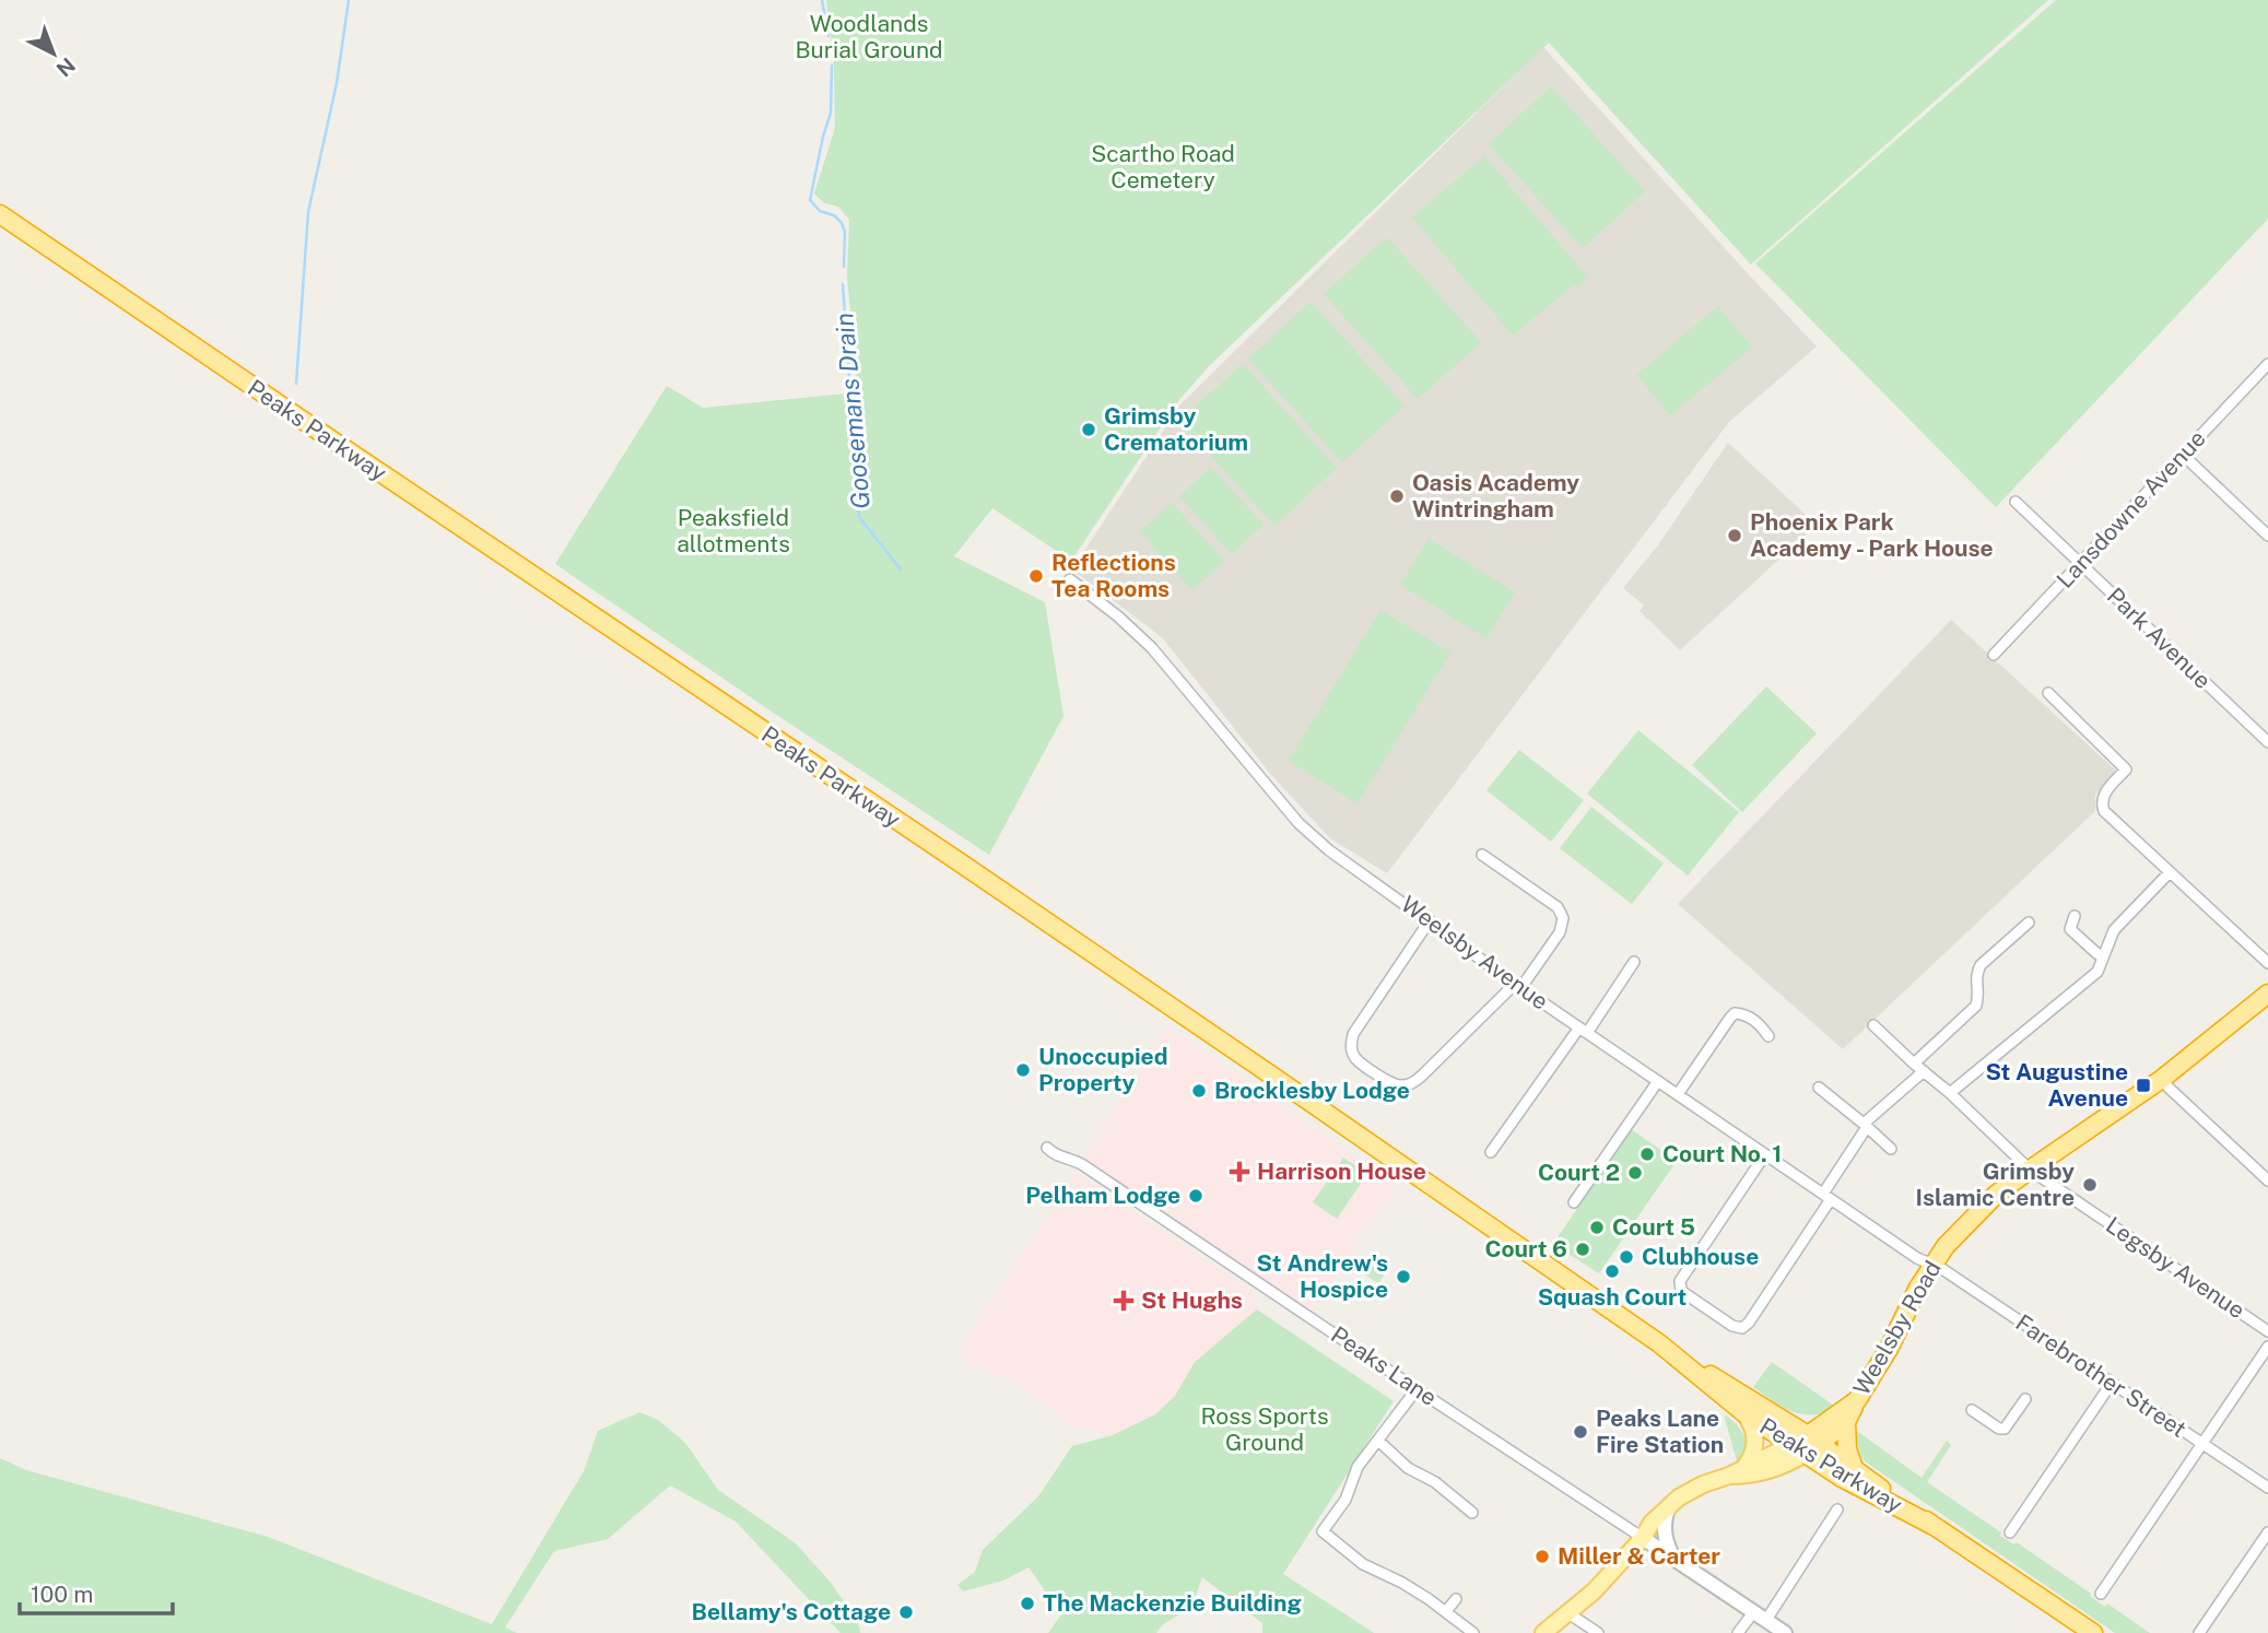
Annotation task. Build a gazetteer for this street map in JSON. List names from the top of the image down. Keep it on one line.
{"streets":{"highway":["Peaks Parkway","Weelsby Road"],"street":["Lansdowne Avenue","Park Avenue","Weelsby Avenue","Legsby Avenue","Peaks Lane","Farebrother Street"]},"crossings":[["Peaks Parkway","Weelsby Road"],["Lansdowne Avenue","Park Avenue"],["Weelsby Avenue","Weelsby Road"],["Weelsby Avenue","Farebrother Street"],["Legsby Avenue","Weelsby Road"],["Weelsby Road","Peaks Lane"],["Weelsby Road","Farebrother Street"]],"water":["Goosemans Drain"],"parks":["Woodlands Burial Ground","Scartho Road Cemetery","Peaksfield allotments","Ross Sports Ground"],"places":{"other":["Grimsby Crematorium","Oasis Academy Wintringham","Phoenix Park Academy - Park House","Reflections Tea Rooms","Unoccupied Property","Brocklesby Lodge","Court No. 1","Court 2","Grimsby Islamic Centre","Pelham Lodge","Court 5","Court 6","Clubhouse","Squash Court","St Andrew's Hospice","Peaks Lane Fire Station","Miller & Carter","The Mackenzie Building","Bellamy's Cottage"],"transit":["St Augustine Avenue"],"health":["Harrison House","St Hughs"]},"scale_bar":"100 m","north":"bottom right"}
